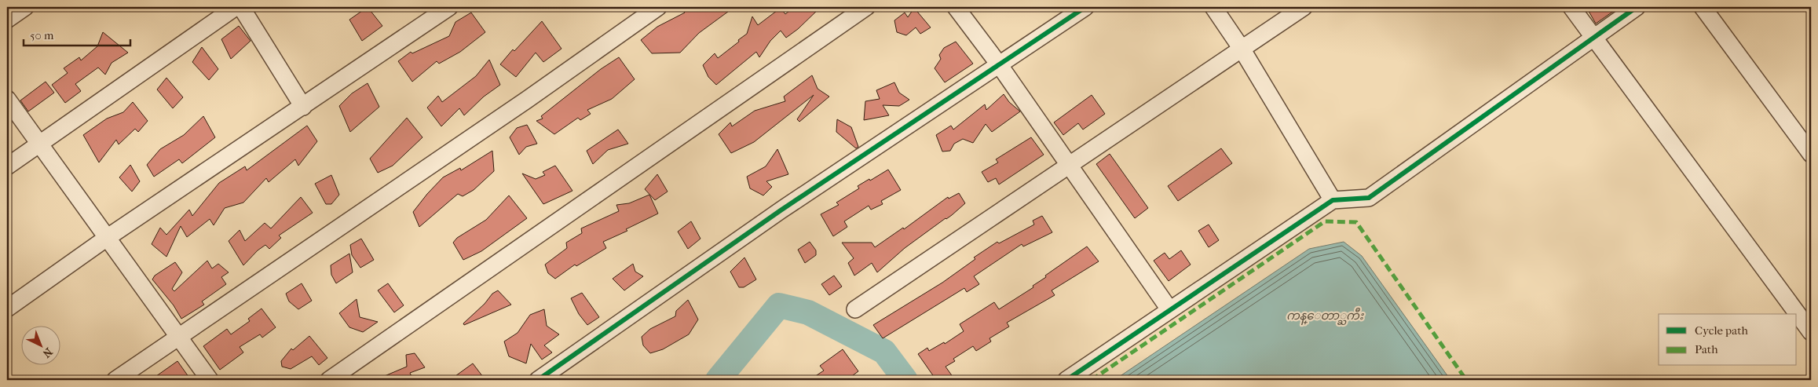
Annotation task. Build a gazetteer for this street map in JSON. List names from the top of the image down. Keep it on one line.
{"water":["ကန္ေတာ္ႀကီး"],"legend":["Cycle path","Path"],"scale_bar":"50 m","north":"bottom right"}
